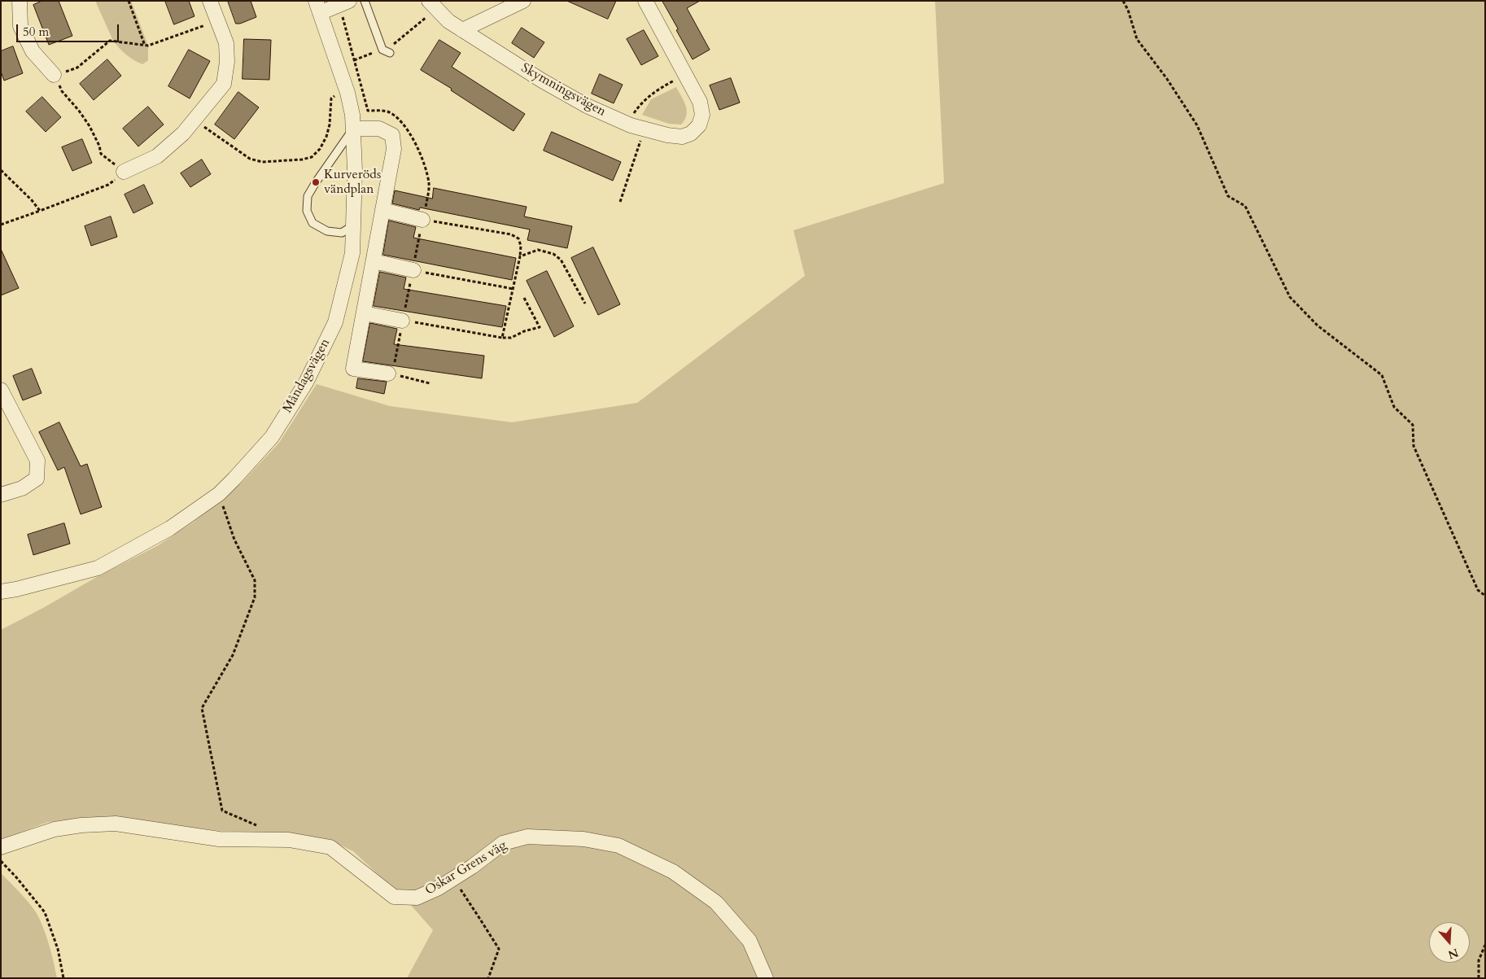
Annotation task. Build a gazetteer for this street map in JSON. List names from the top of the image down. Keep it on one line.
{"streets":{"street":["Skymningsvägen","Måndagsvägen","Oskar Grens väg"]},"places":["Kurveröds vändplan"],"scale_bar":"50 m","north":"bottom"}
